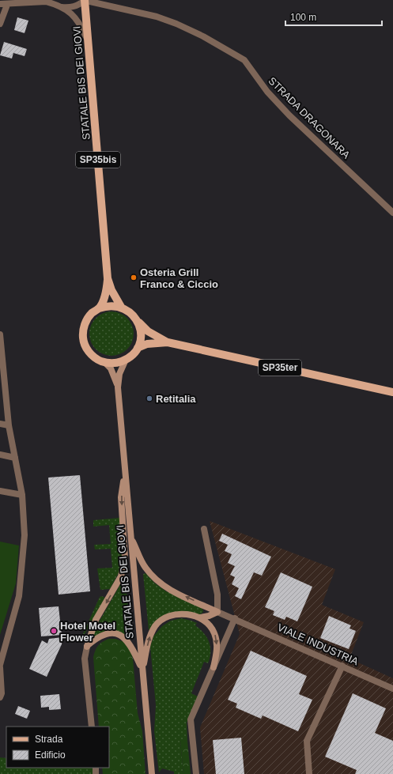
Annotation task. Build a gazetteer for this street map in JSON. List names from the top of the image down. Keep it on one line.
{"streets":{"main road":["STATALE BIS DEI GIOVI","SP35bis","SP35ter"],"street":["STRADA DRAGONARA","VIALE INDUSTRIA"]},"crossings":[["STATALE BIS DEI GIOVI","STRADA DRAGONARA"],["STATALE BIS DEI GIOVI","SP35ter"]],"places":["Osteria Grill Franco & Ciccio","Retitalia","Hotel Motel Flower"],"legend":["Strada","Edificio"],"scale_bar":"100 m"}
